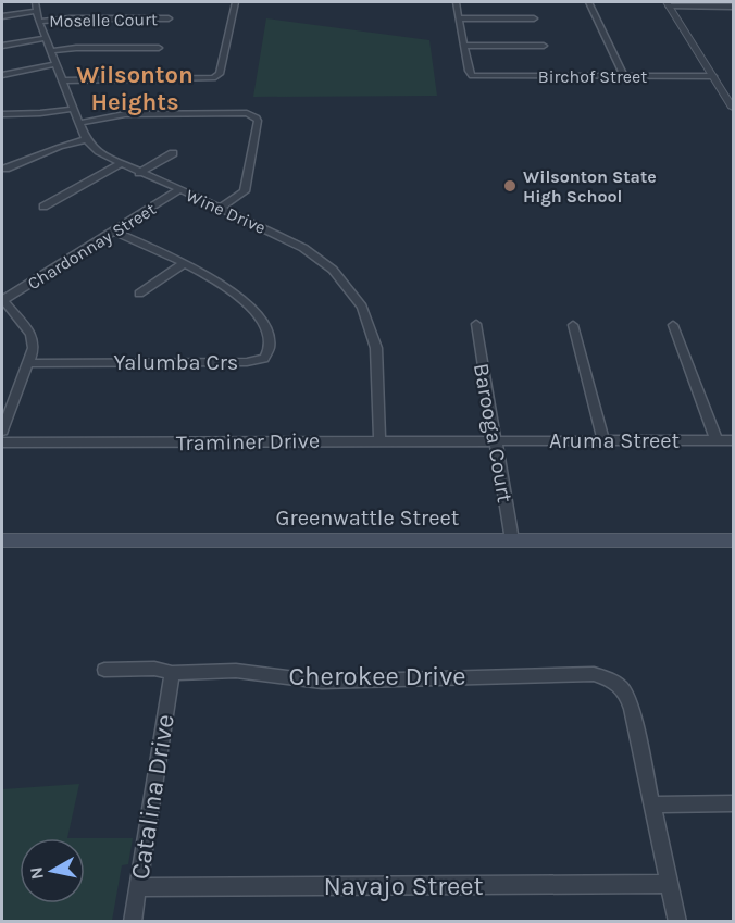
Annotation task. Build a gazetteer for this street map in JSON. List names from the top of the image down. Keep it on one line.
{"streets":{"main road":["Greenwattle Street"],"street":["Moselle Court","Birchof Street","Wine Drive","Chardonnay Street","Yalumba Crs","Barooga Court","Aruma Street","Traminer Drive","Cherokee Drive","Catalina Drive","Navajo Street"]},"crossings":[["Moselle Court","Wine Drive"],["Wine Drive","Chardonnay Street"],["Wine Drive","Traminer Drive"],["Chardonnay Street","Yalumba Crs"],["Barooga Court","Aruma Street"],["Barooga Court","Traminer Drive"],["Barooga Court","Greenwattle Street"],["Aruma Street","Traminer Drive"],["Cherokee Drive","Catalina Drive"],["Cherokee Drive","Navajo Street"],["Catalina Drive","Navajo Street"]],"districts":["Wilsonton Heights"],"places":["Wilsonton State High School"],"north":"left"}
